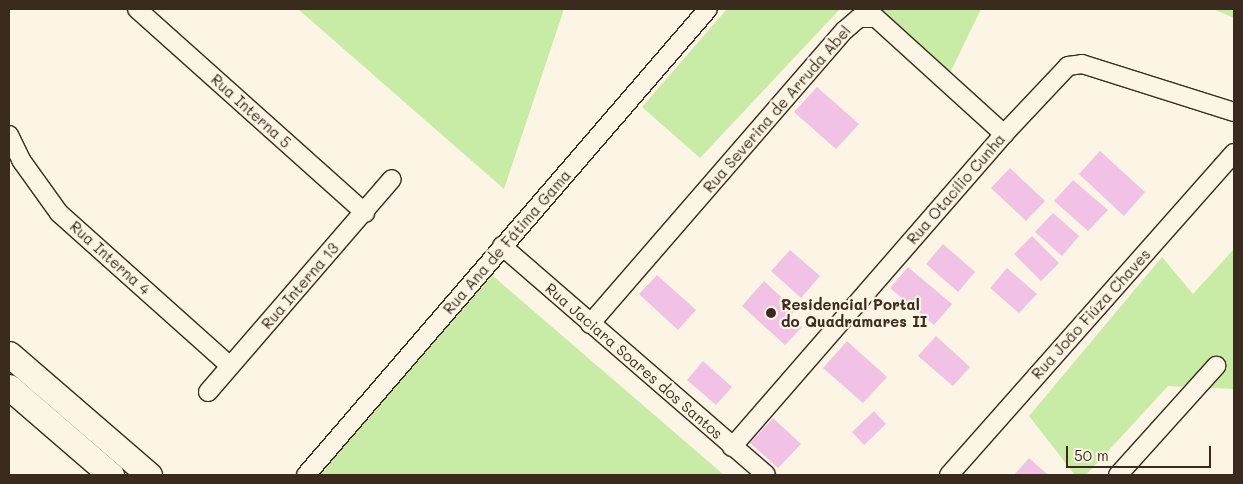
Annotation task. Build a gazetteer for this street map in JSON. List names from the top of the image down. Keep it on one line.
{"streets":{"street":["Rua Severina de Arruda Abel","Rua Interna 5","Rua Otacílio Cunha","Rua Ana de Fátima Gama","Rua Interna 4","Rua Interna 13","Rua João Fiúza Chaves","Rua Jaciara Soares dos Santos"]},"crossings":[["Rua Severina de Arruda Abel","Rua Otacílio Cunha"],["Rua Severina de Arruda Abel","Rua Jaciara Soares dos Santos"],["Rua Interna 5","Rua Interna 13"],["Rua Otacílio Cunha","Rua Jaciara Soares dos Santos"],["Rua Ana de Fátima Gama","Rua Jaciara Soares dos Santos"],["Rua Interna 4","Rua Interna 13"]],"places":["Residencial Portal do Quadramares II"],"scale_bar":"50 m"}
